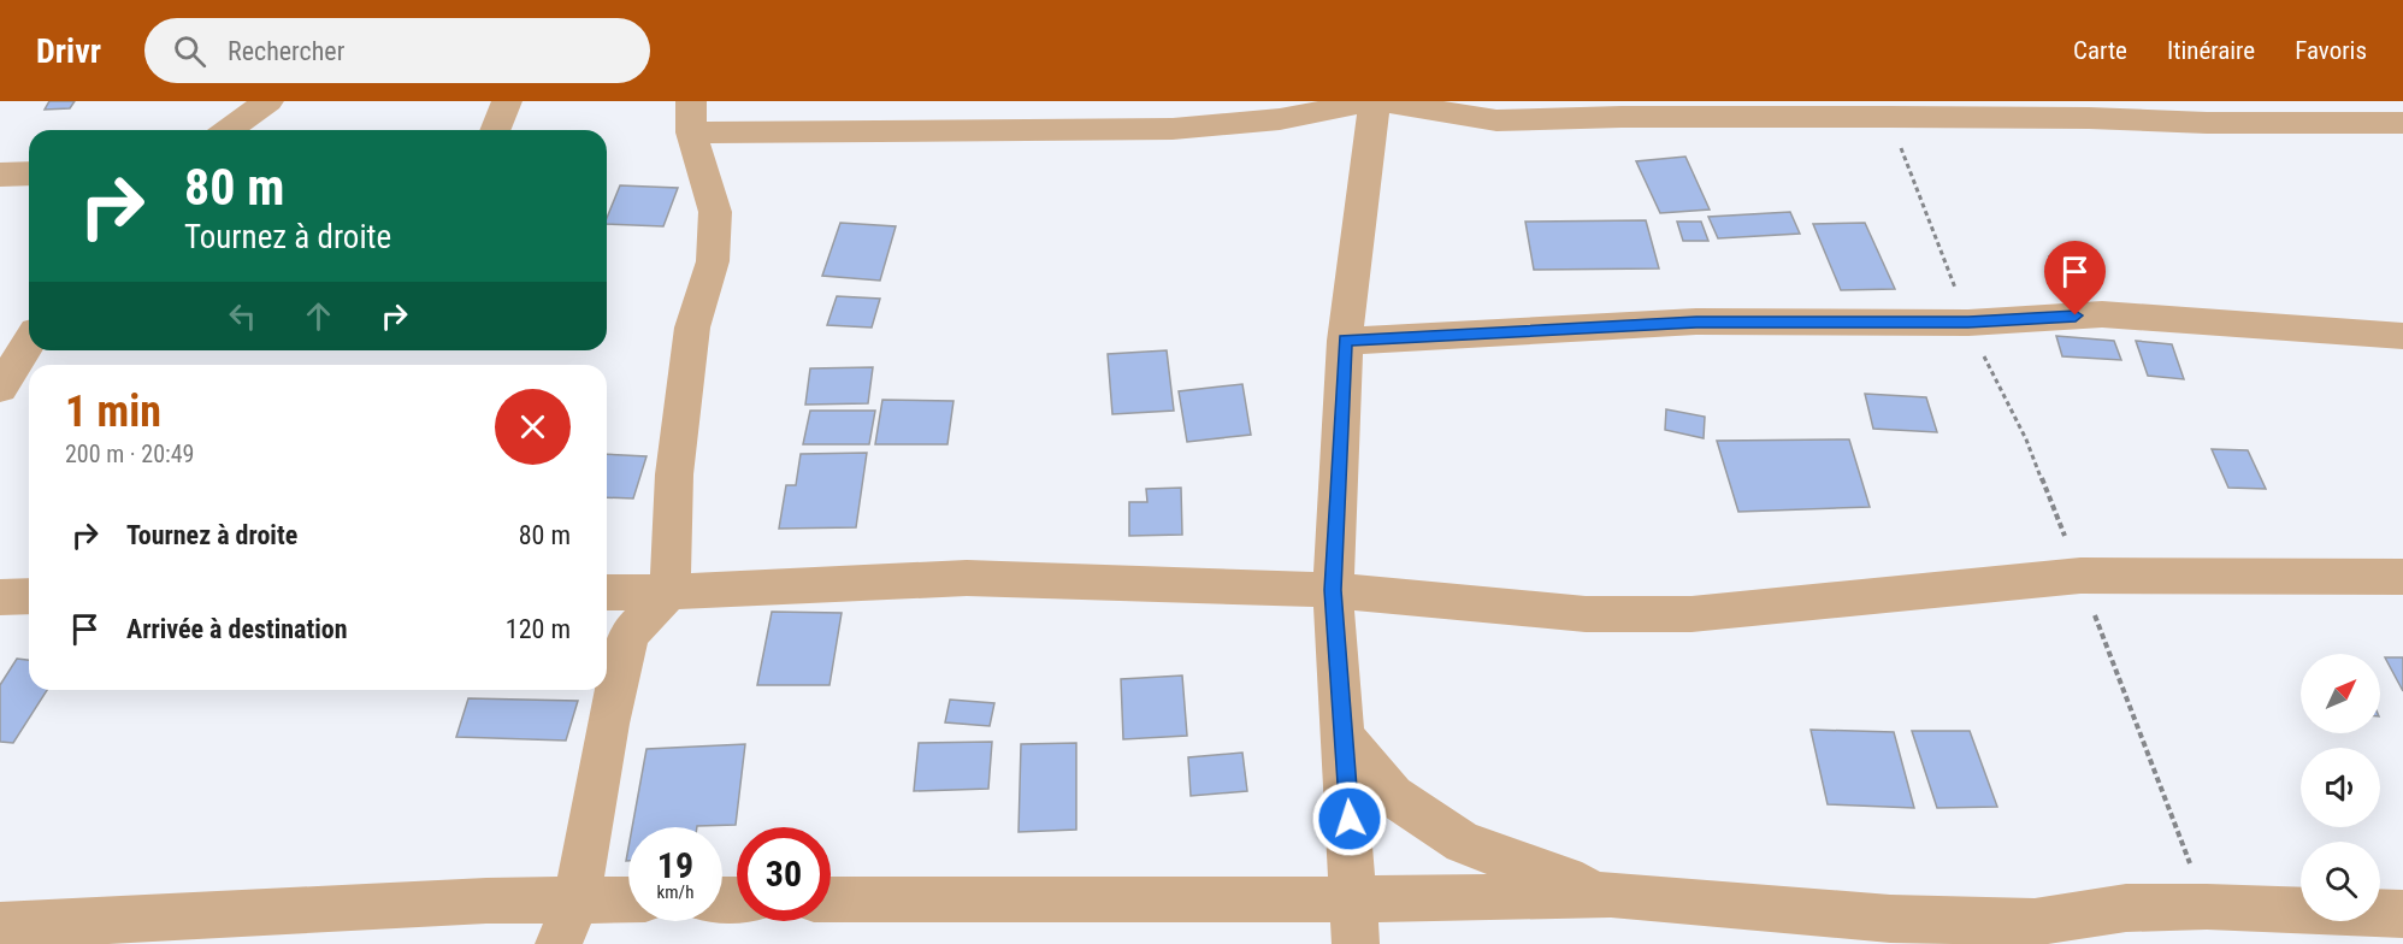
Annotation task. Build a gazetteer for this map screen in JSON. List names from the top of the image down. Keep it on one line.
{"north":"top right","page":{"header":"Drivr","search":"Rechercher","nav":["Carte","Itinéraire","Favoris"],"turn":["80 m","Tournez à droite"],"heading":["1 min","200 m · 20:49"],"list":[{"name":"Tournez à droite","value":"80 m"},{"name":"Arrivée à destination","value":"120 m"}],"speed":"19 km/h","limit":"30"}}
